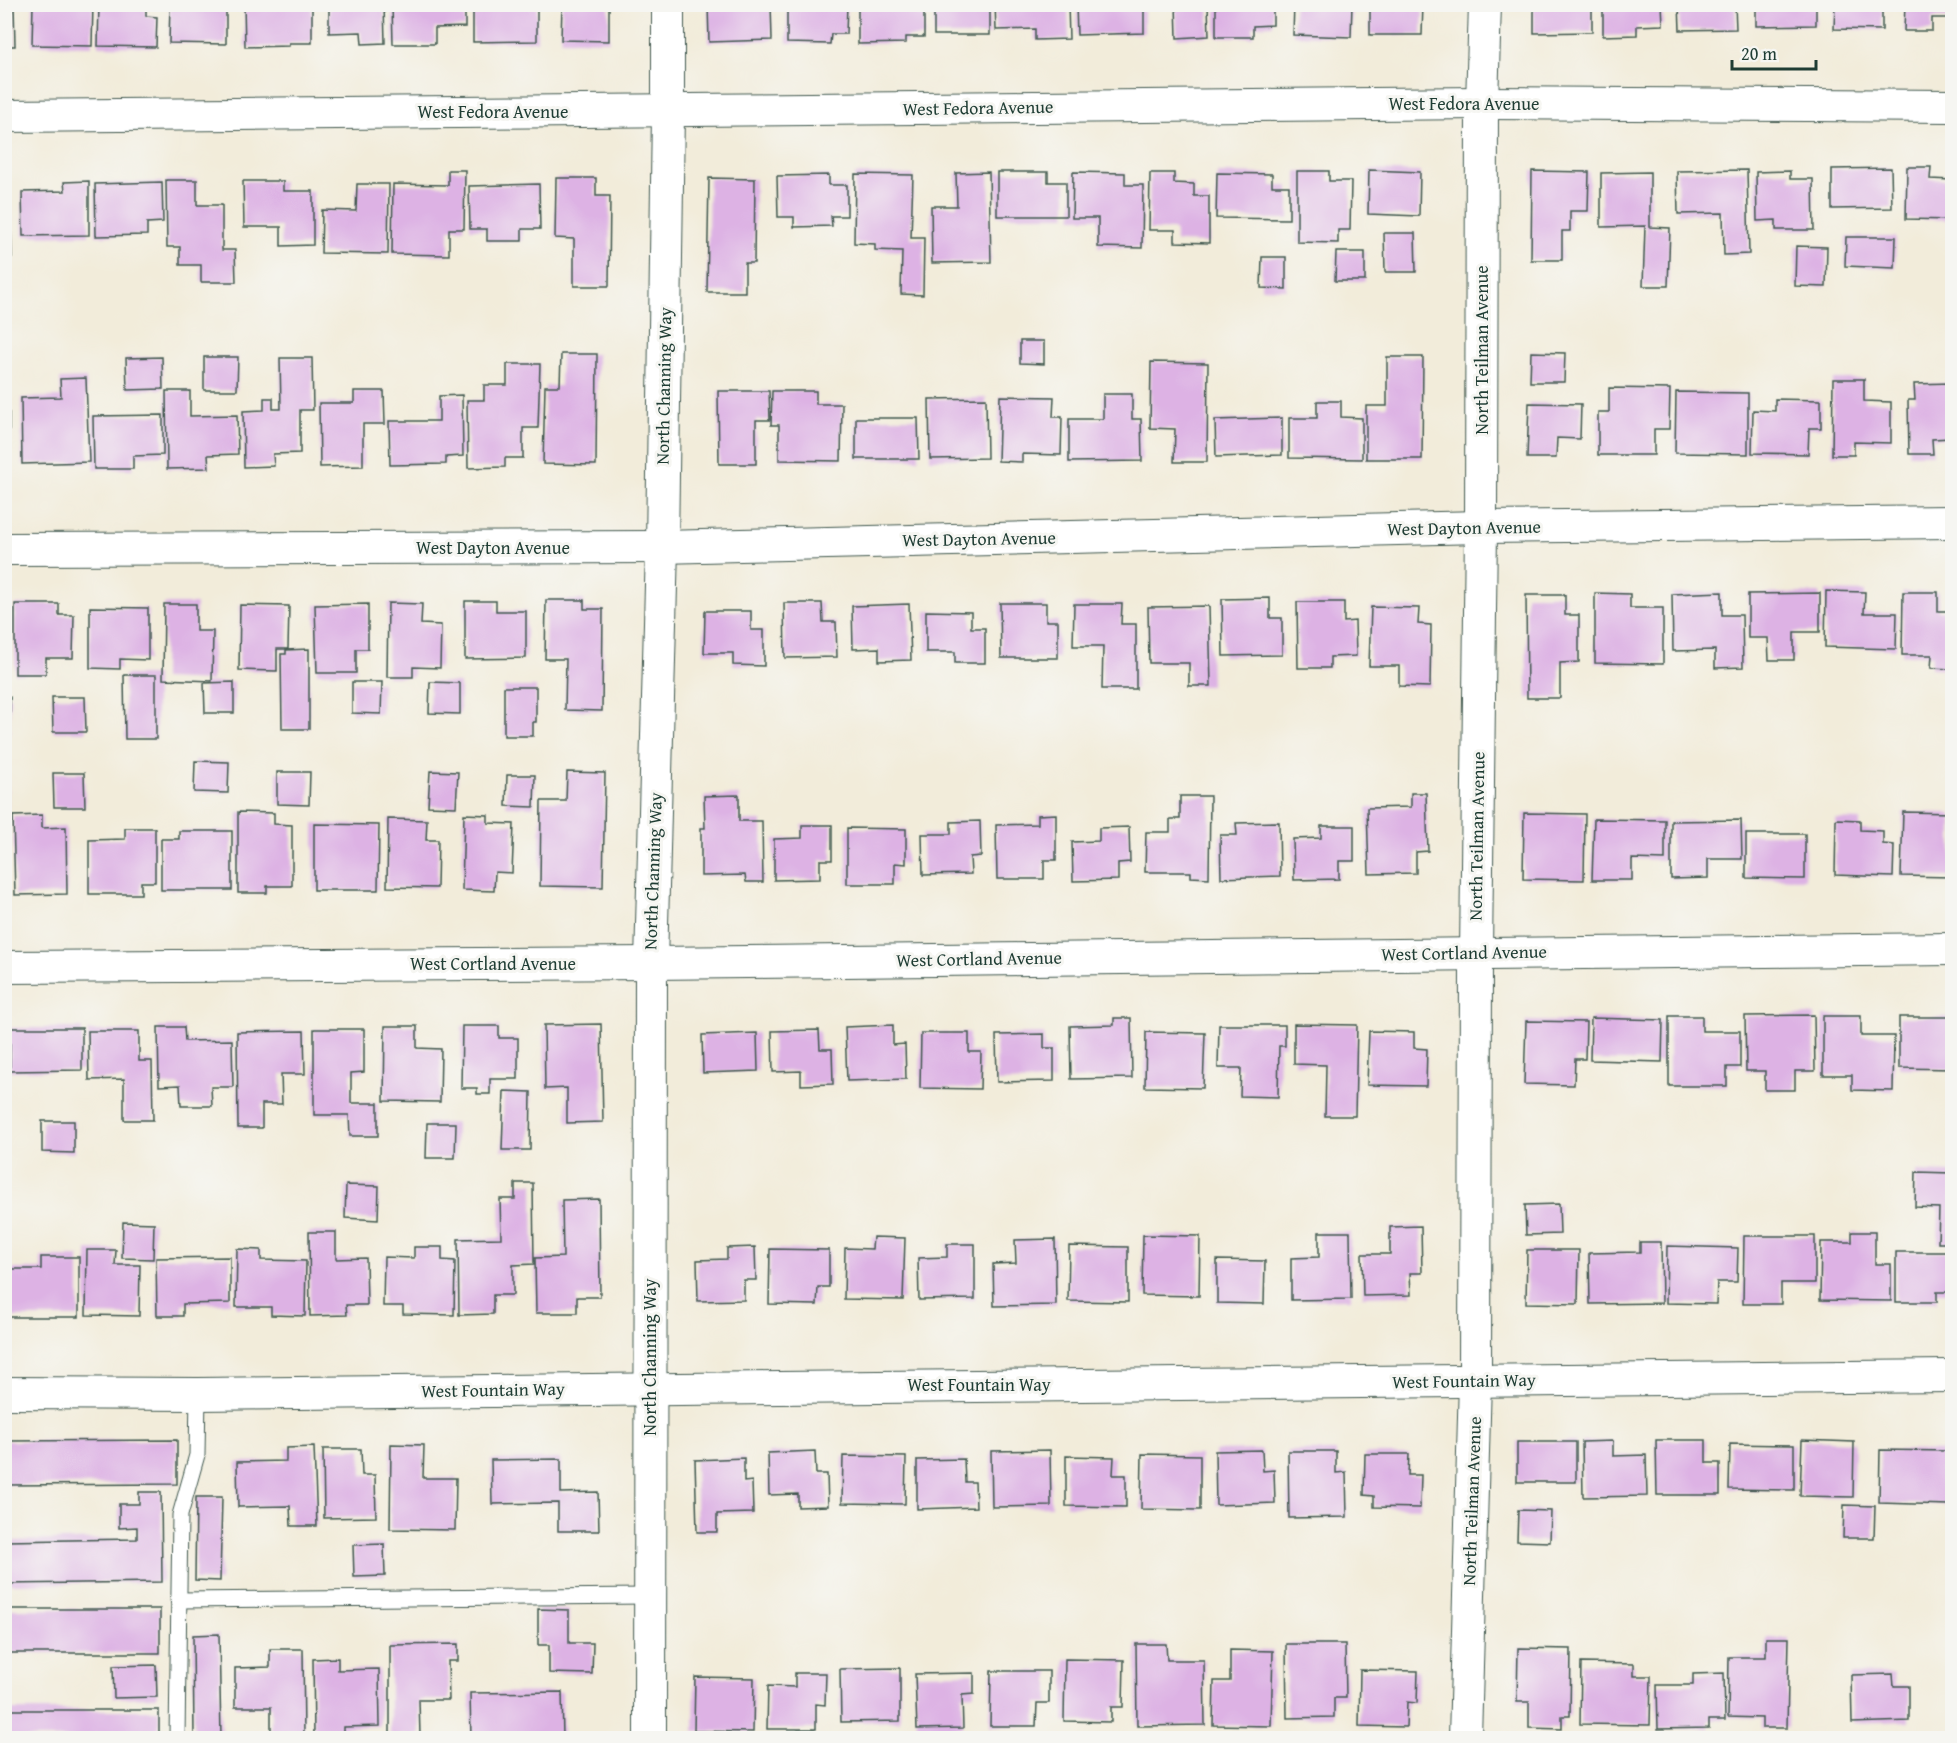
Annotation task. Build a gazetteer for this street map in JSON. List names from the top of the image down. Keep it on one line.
{"streets":{"street":["West Fedora Avenue","North Teilman Avenue","North Channing Way","West Dayton Avenue","West Cortland Avenue","West Fountain Way"]},"crossings":[["West Fedora Avenue","North Teilman Avenue"],["West Fedora Avenue","North Channing Way"],["North Teilman Avenue","West Dayton Avenue"],["North Teilman Avenue","West Cortland Avenue"],["North Teilman Avenue","West Fountain Way"],["North Channing Way","West Dayton Avenue"],["North Channing Way","West Cortland Avenue"],["North Channing Way","West Fountain Way"]],"scale_bar":"20 m"}
